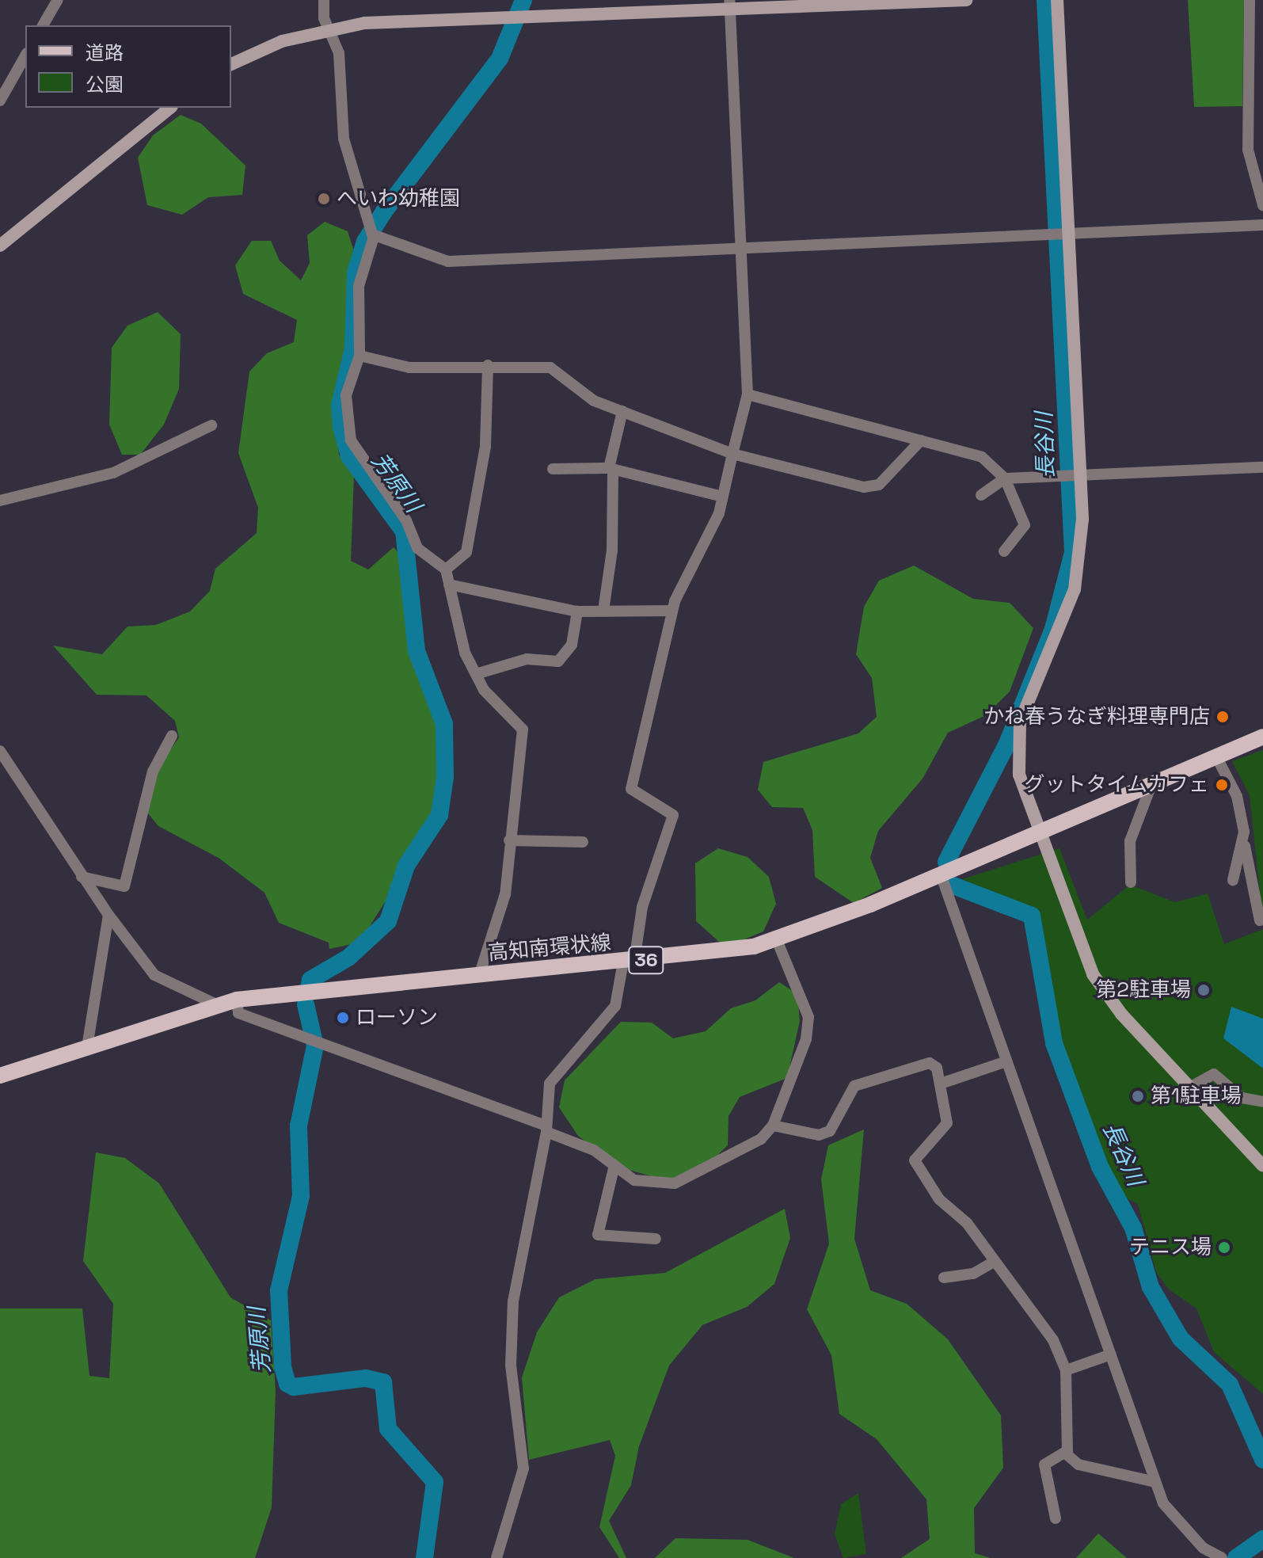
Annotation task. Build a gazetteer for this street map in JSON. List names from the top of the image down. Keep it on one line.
{"streets":{"main road":["高知南環状線","36"]},"water":["長谷川","芳原川"],"places":["へいわ幼稚園","かね春うなぎ料理専門店","グットタイムカフェ","第2駐車場","ローソン","第1駐車場","テニス場"],"legend":["道路","公園"]}
